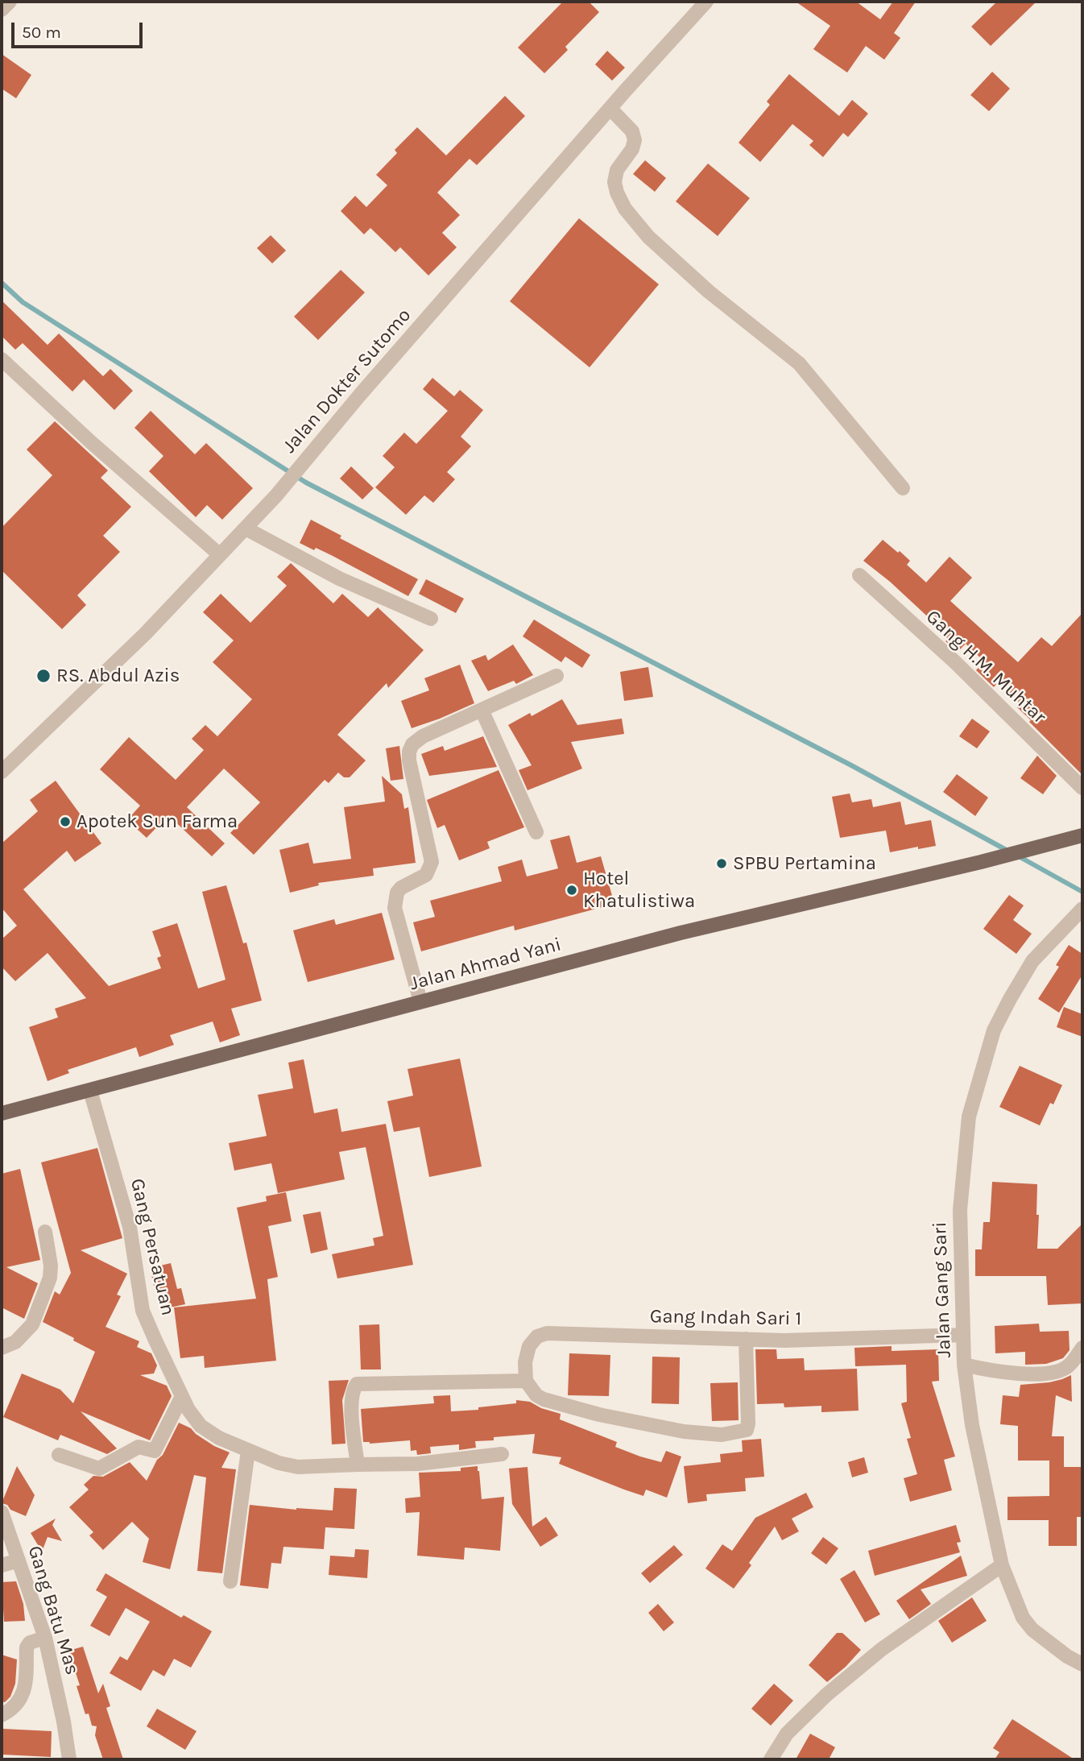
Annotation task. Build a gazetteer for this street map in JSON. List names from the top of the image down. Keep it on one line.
{"streets":{"main road":["Jalan Ahmad Yani"],"street":["Jalan Dokter Sutomo","Gang H.M. Muhtar","Gang Persatuan","Jalan Gang Sari","Gang Indah Sari 1","Gang Batu Mas"]},"crossings":[["Jalan Ahmad Yani","Gang Persatuan"],["Jalan Gang Sari","Gang Indah Sari 1"]],"places":["RS. Abdul Azis","Apotek Sun Farma","SPBU Pertamina","Hotel Khatulistiwa"],"scale_bar":"50 m"}
